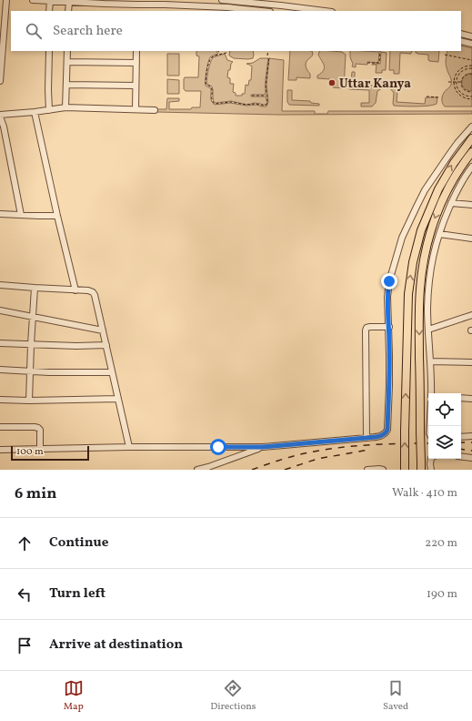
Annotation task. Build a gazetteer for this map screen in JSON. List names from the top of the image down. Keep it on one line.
{"places":["Uttar Kanya"],"scale_bar":"100 m","page":{"search":"Search here","scale":"100 m","heading":["6 min","Walk · 410 m"],"list":[["Continue","220 m"],["Turn left","190 m"],"Arrive at destination"],"nav":["Map","Directions","Saved"]}}
